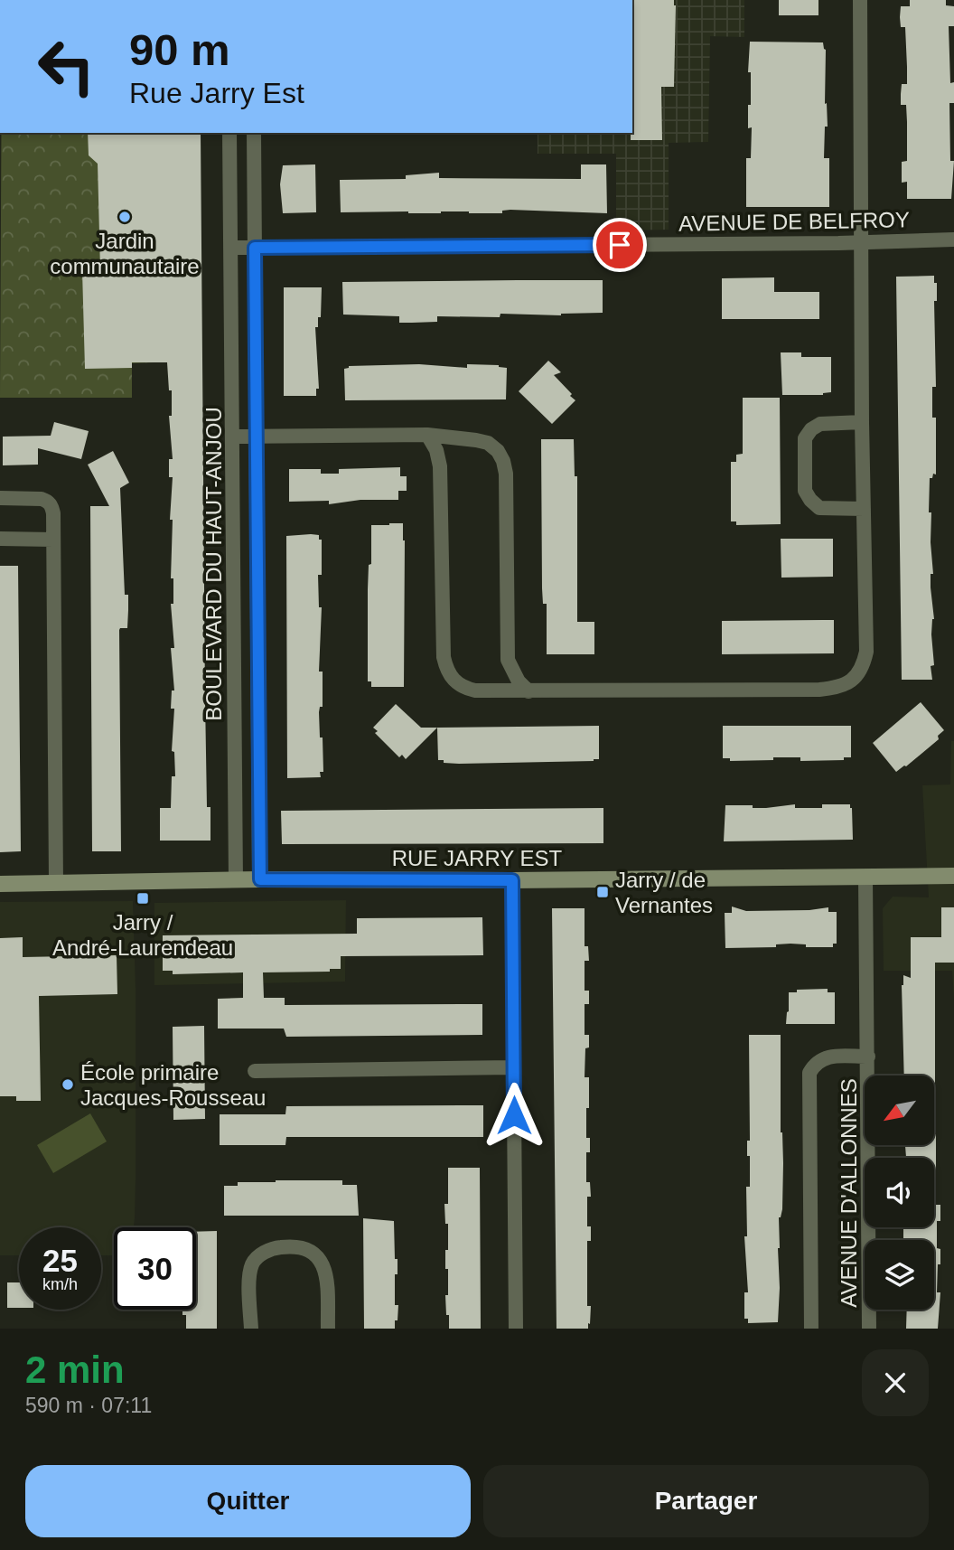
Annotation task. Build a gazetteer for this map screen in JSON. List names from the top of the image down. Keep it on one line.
{"streets":{"street":["AVENUE DE BELFROY","BOULEVARD DU HAUT-ANJOU","RUE JARRY EST","AVENUE D'ALLONNES"]},"crossings":[["AVENUE DE BELFROY","BOULEVARD DU HAUT-ANJOU"],["BOULEVARD DU HAUT-ANJOU","RUE JARRY EST"],["RUE JARRY EST","AVENUE D'ALLONNES"]],"places":{"other":["Jardin communautaire","École primaire Jacques-Rousseau"],"transit":["Jarry / de Vernantes","Jarry / André-Laurendeau"]},"north":"bottom left","page":{"turn":["90 m","Rue Jarry Est"],"speed":"25 km/h","limit":"30","heading":["2 min","590 m · 07:11"],"buttons":["Quitter","Partager"]}}
